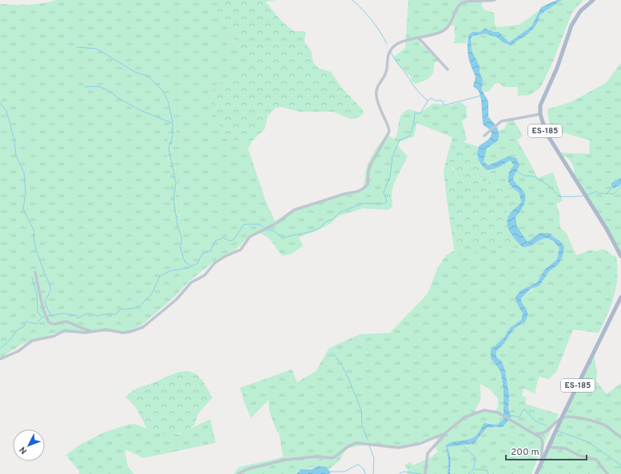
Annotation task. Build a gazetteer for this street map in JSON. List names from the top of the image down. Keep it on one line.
{"streets":{"main road":["ES-185"]},"scale_bar":"200 m","north":"bottom left"}
